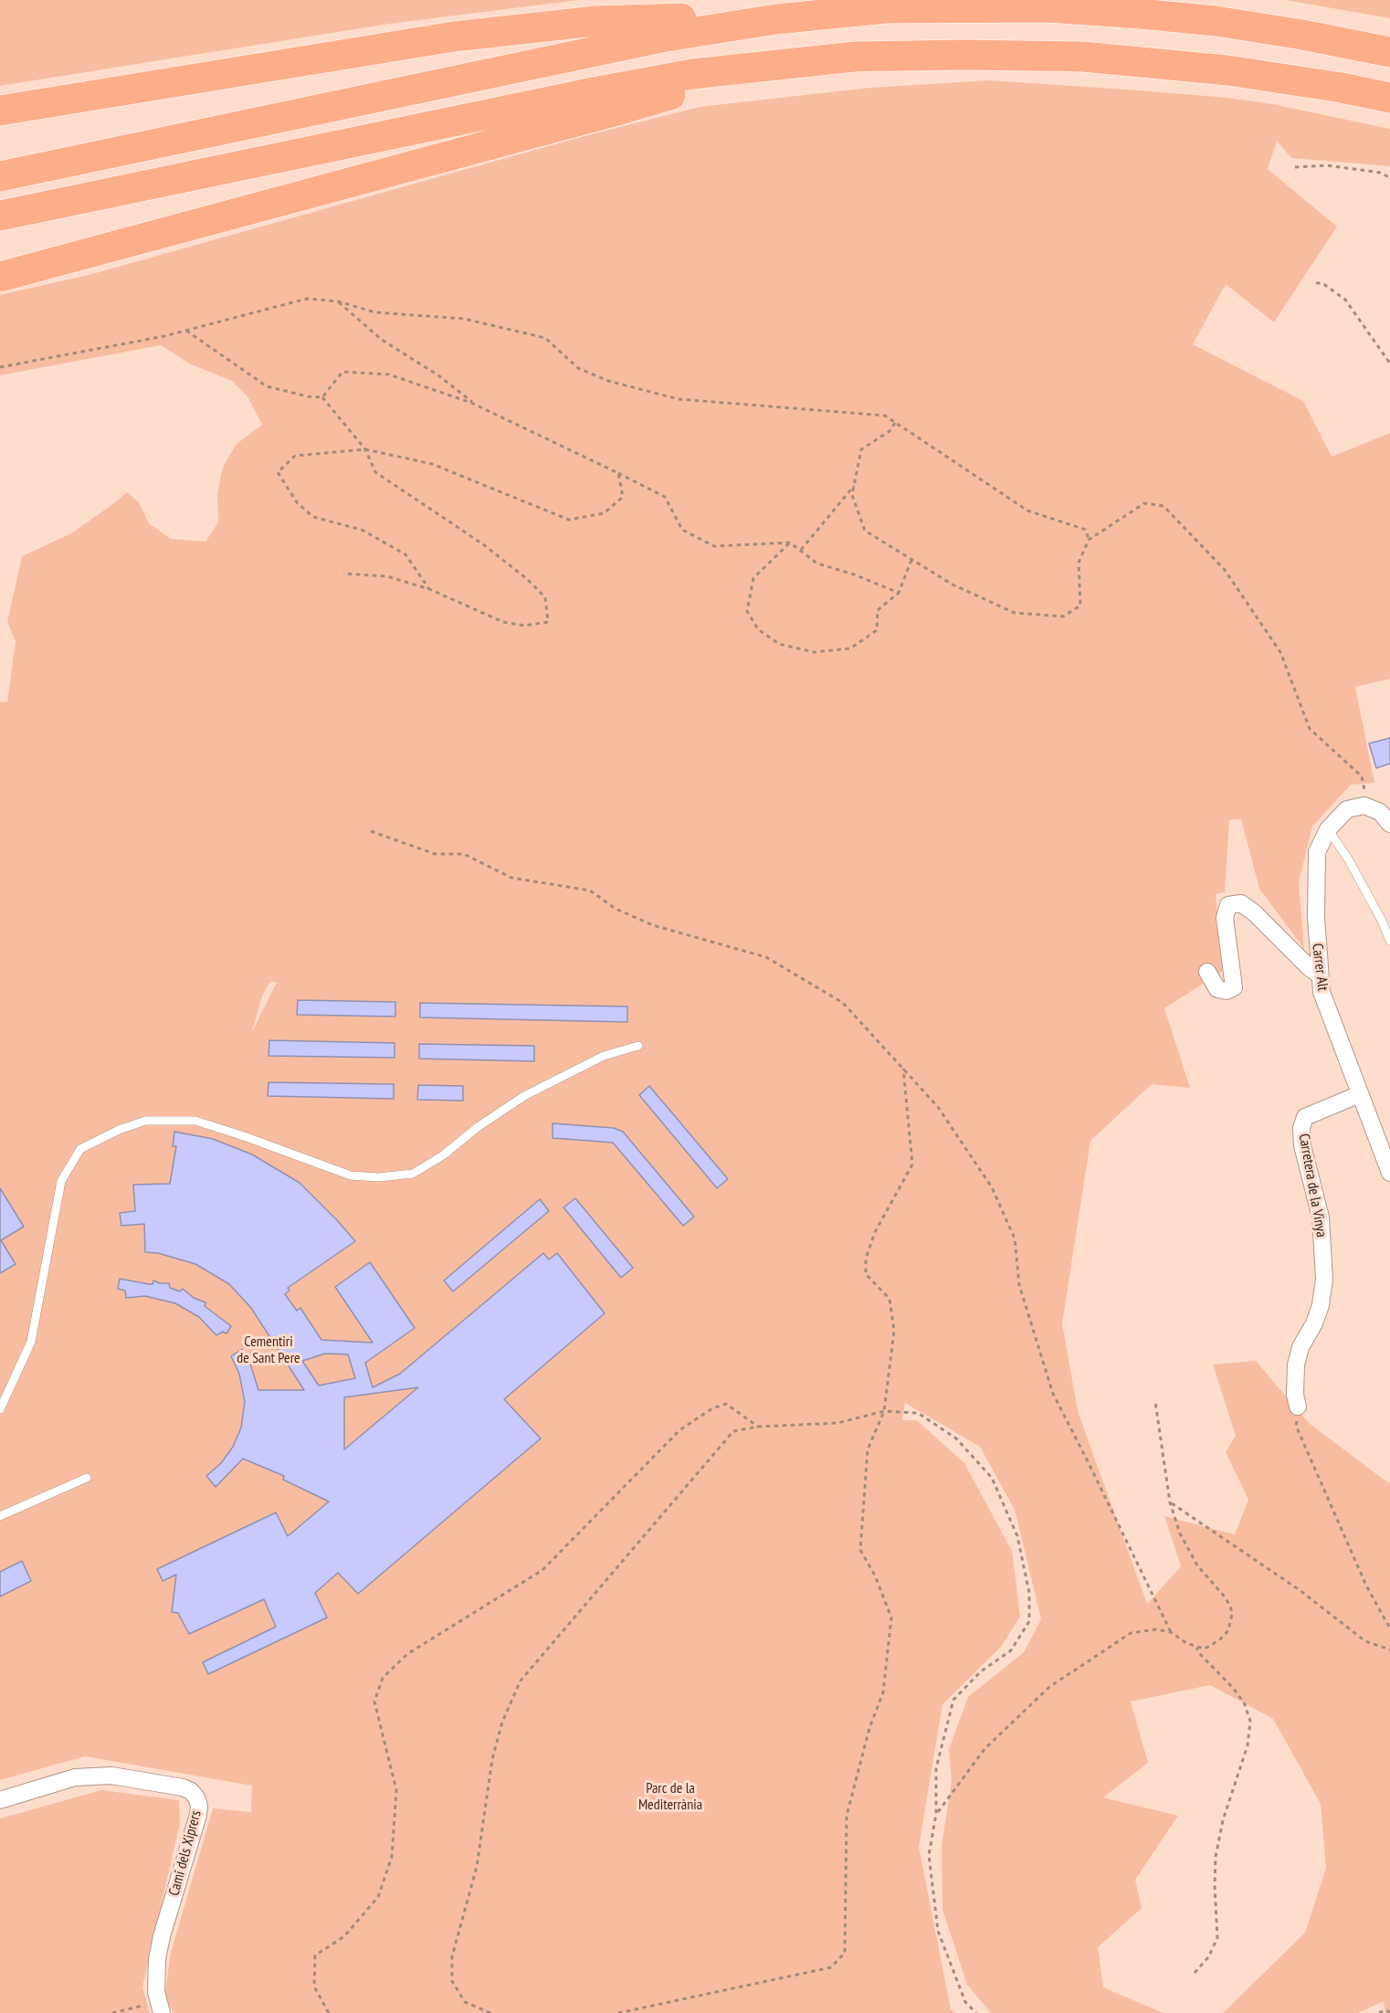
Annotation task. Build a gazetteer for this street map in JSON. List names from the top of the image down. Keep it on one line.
{"streets":{"street":["Carrer Alt","Carretera de la Vinya","Camí dels Xiprers"]},"crossings":[["Carrer Alt","Carretera de la Vinya"]],"parks":["Cementiri de Sant Pere","Parc de la Mediterrània"]}
